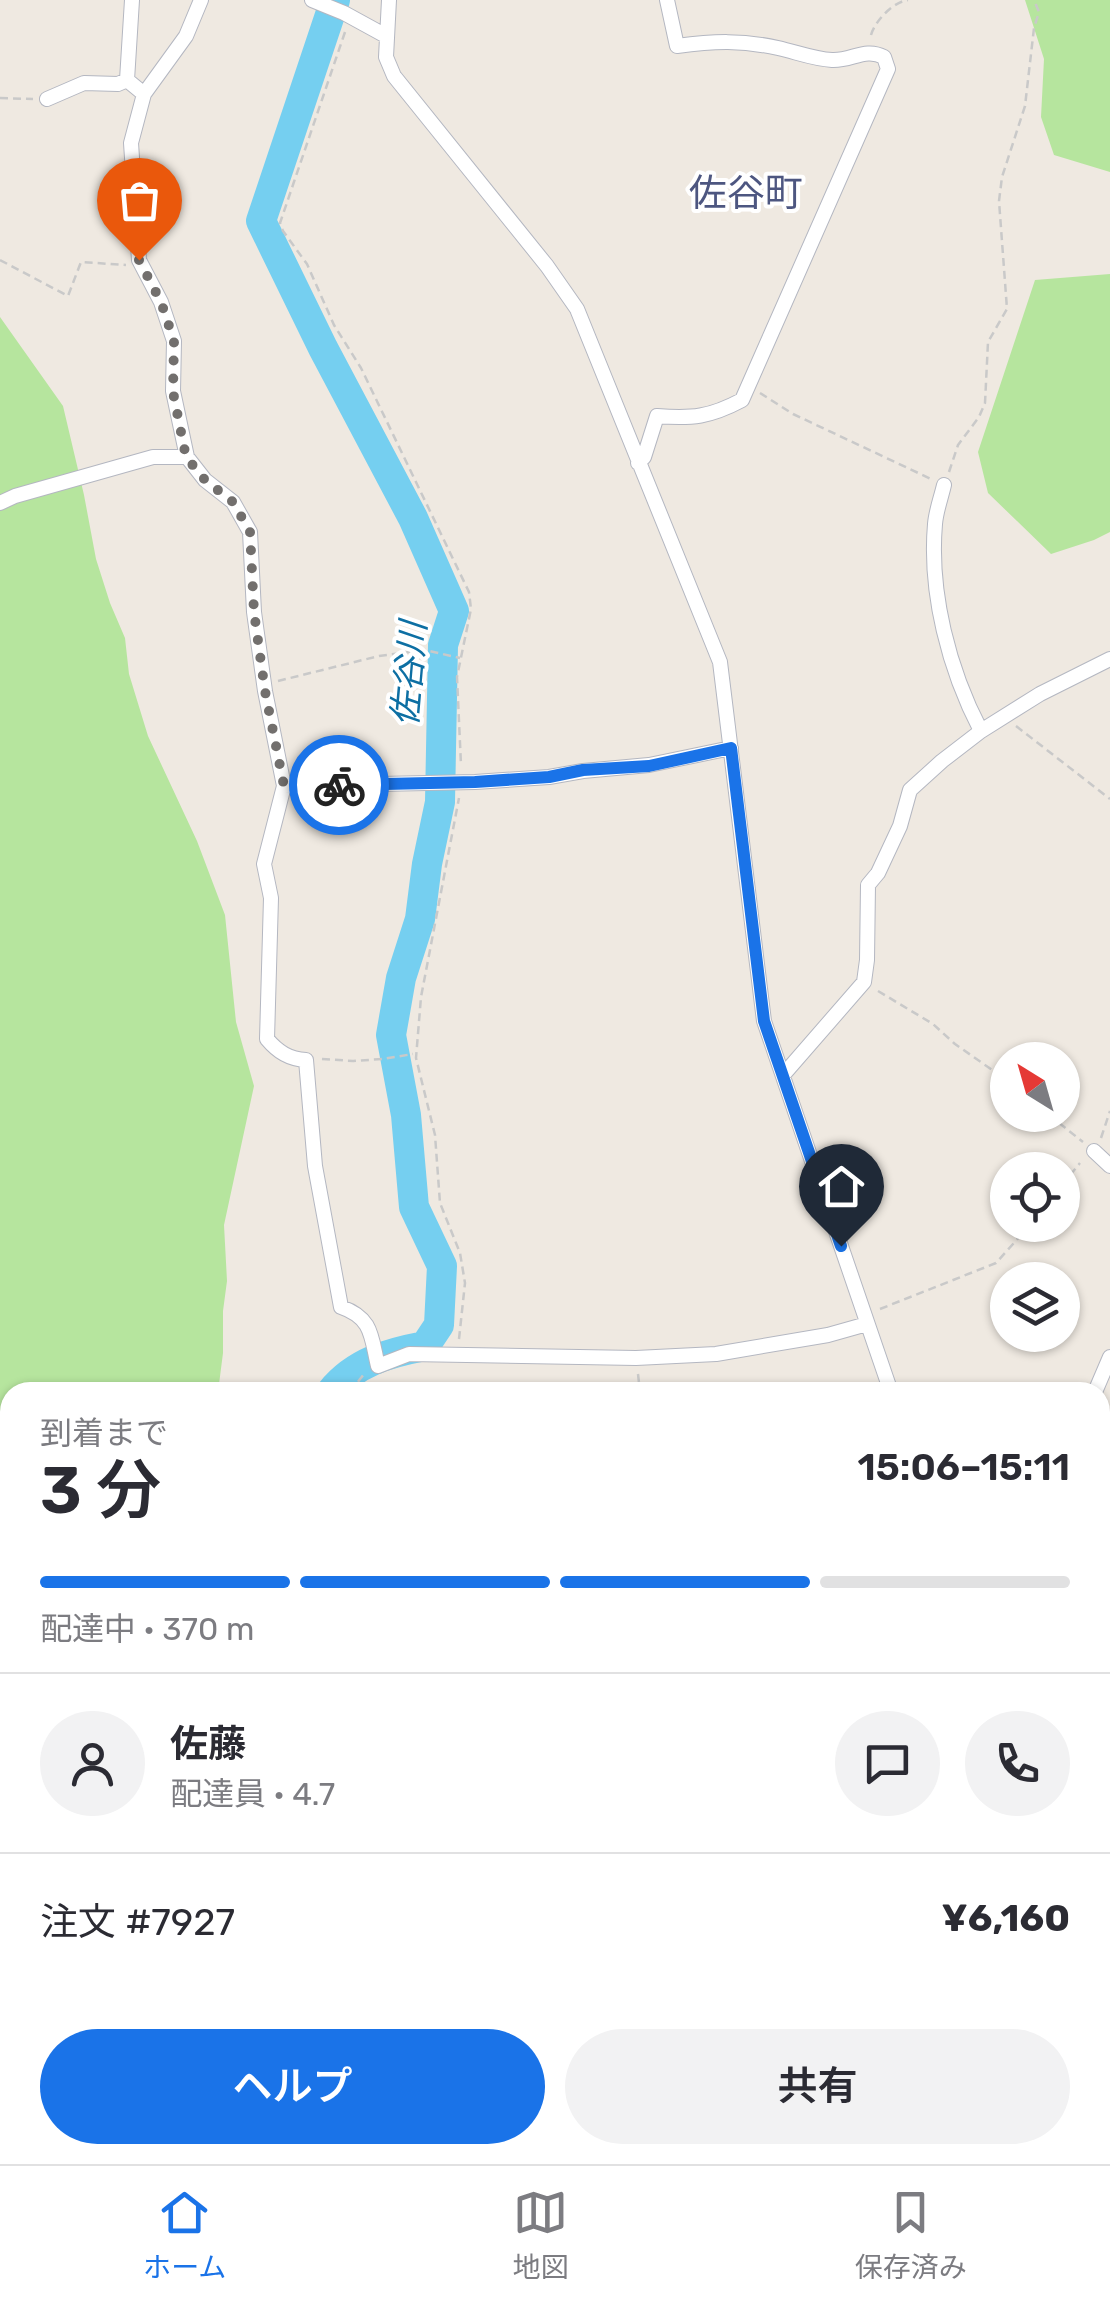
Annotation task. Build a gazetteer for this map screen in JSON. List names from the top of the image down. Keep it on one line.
{"districts":["佐谷町"],"water":["佐谷川"],"north":"top left","page":{"heading":["3 分","到着まで","15:06–15:11"],"panel":["佐藤","配達員 · 4.7","注文 #7927","¥6,160"],"bar":"配達中 · 370 m","buttons":["ヘルプ","共有"],"tabs":["ホーム","地図","保存済み"]}}
